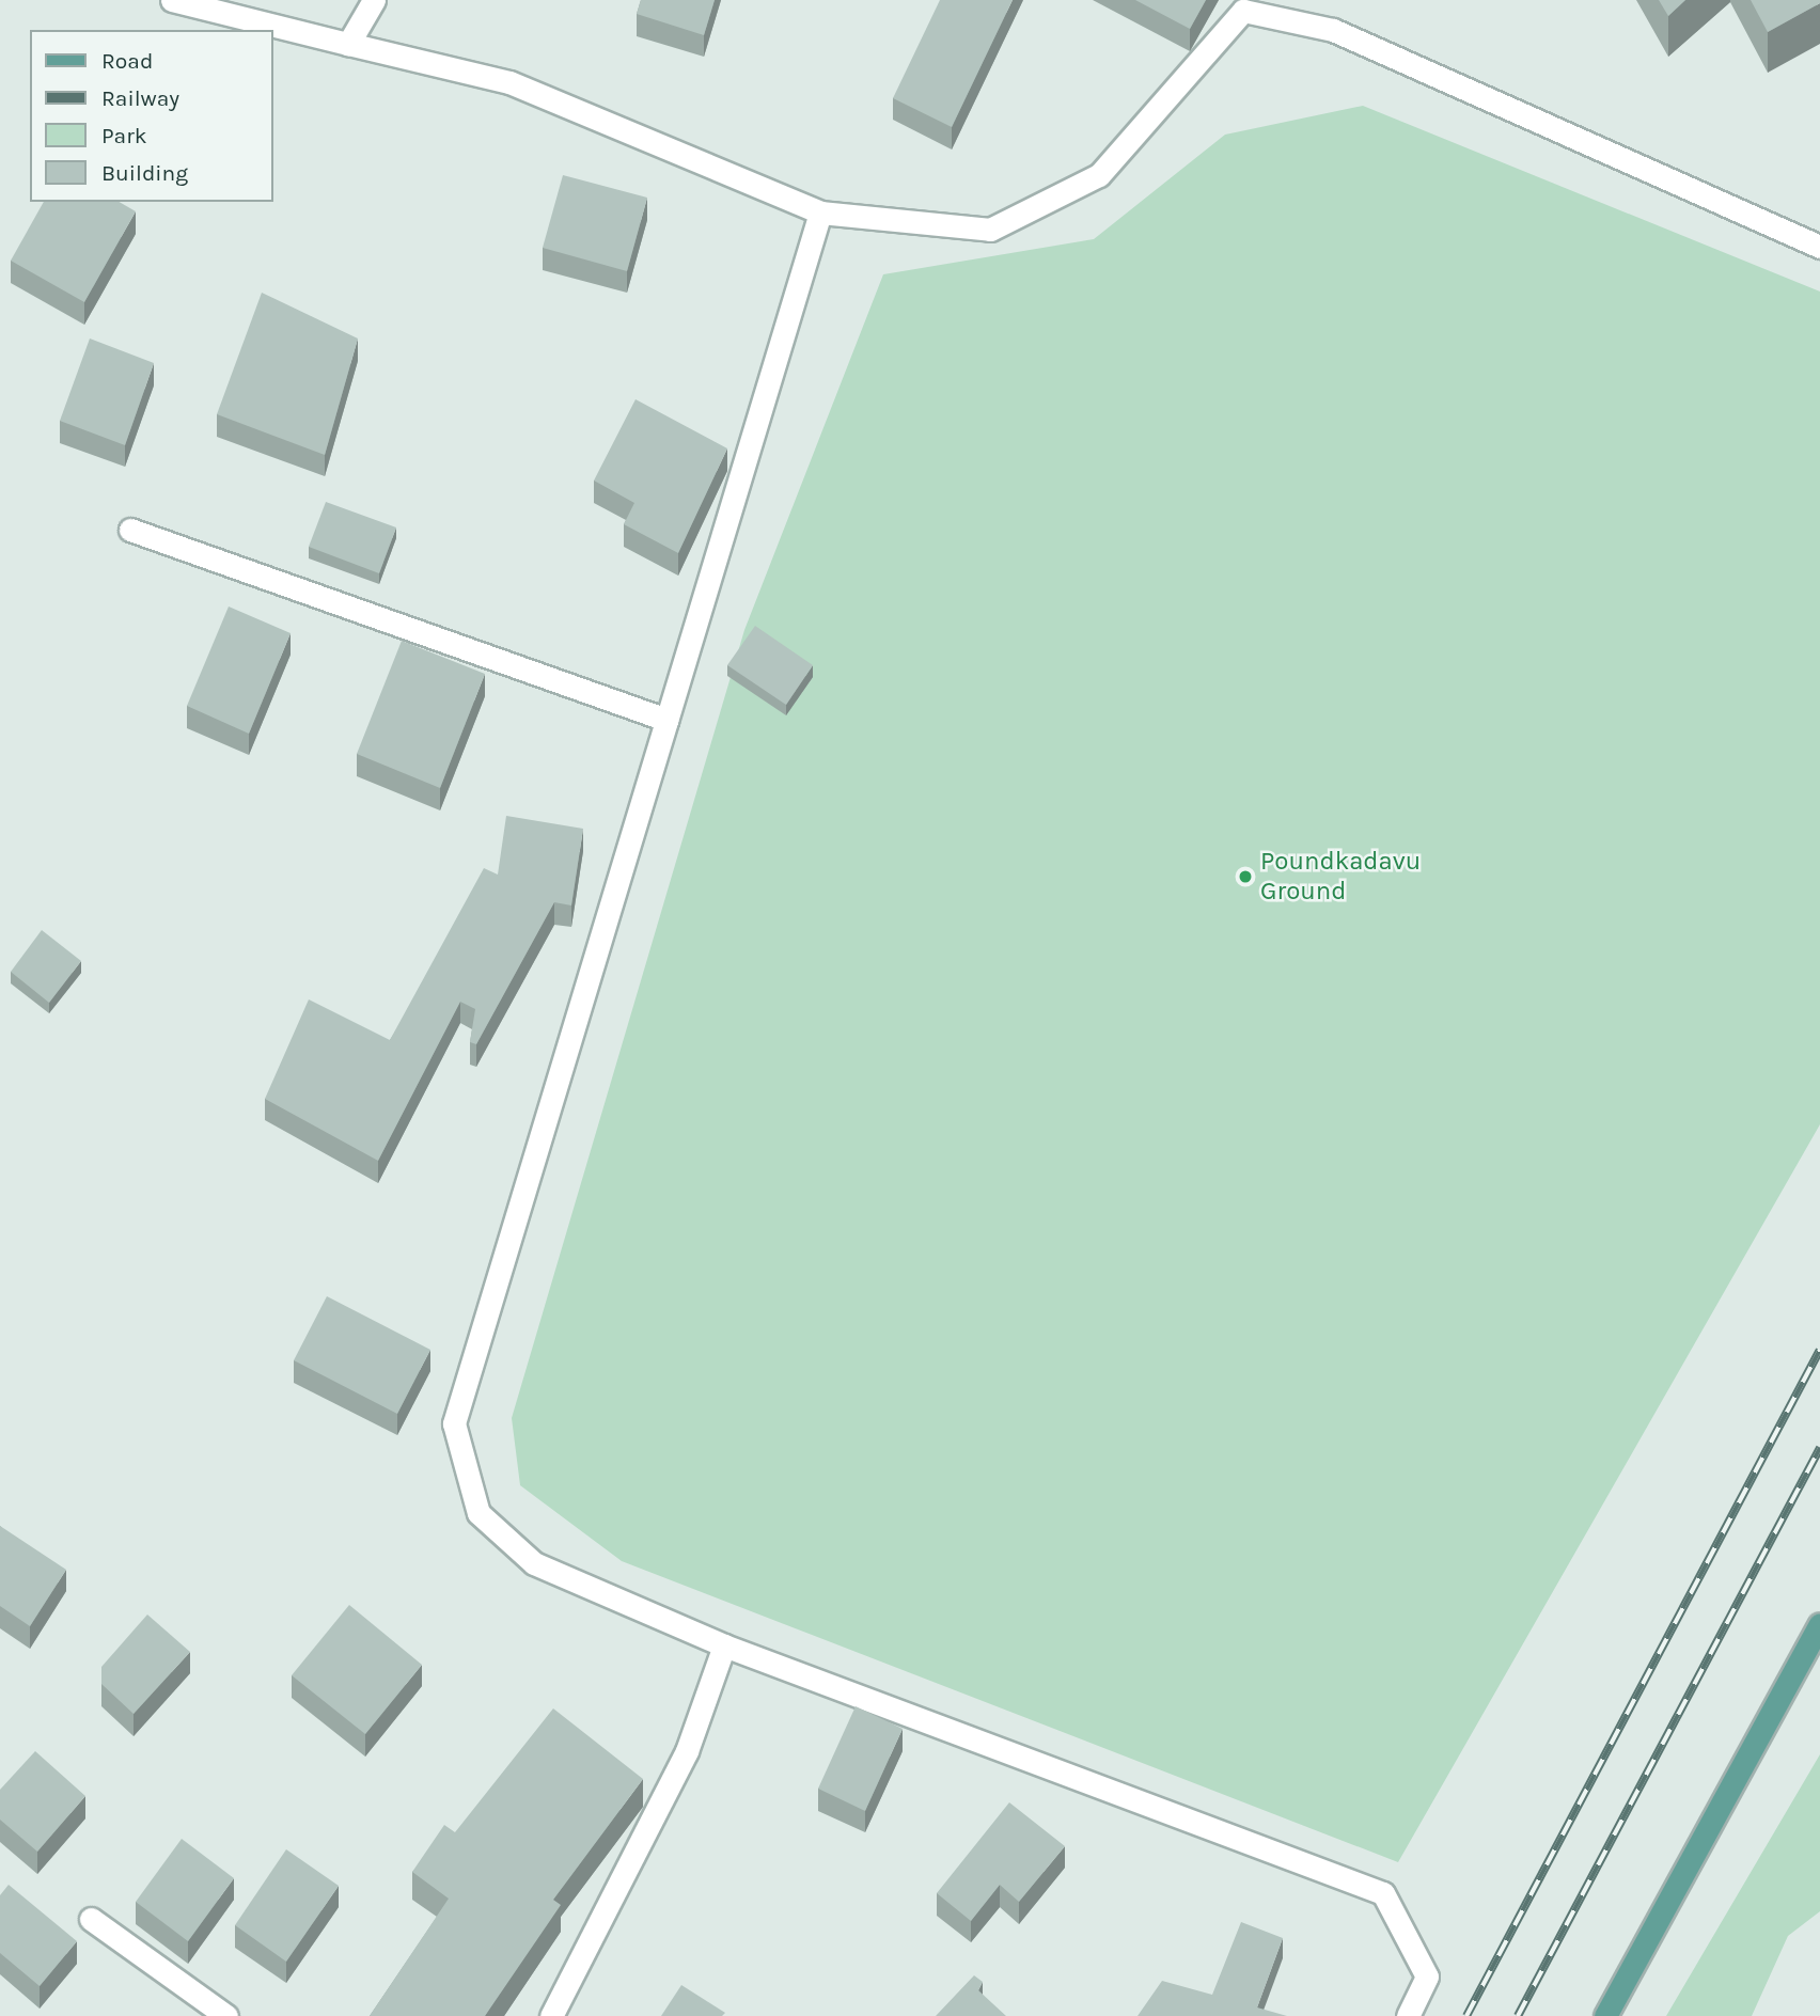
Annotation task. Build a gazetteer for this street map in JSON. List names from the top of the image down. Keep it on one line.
{"places":["Poundkadavu Ground"],"legend":["Road","Railway","Park","Building"]}
